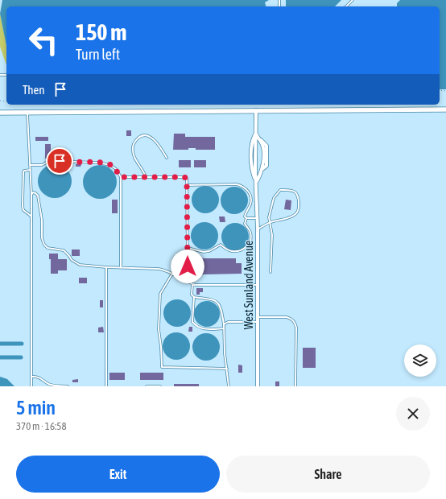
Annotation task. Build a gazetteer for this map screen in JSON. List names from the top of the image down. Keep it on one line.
{"streets":{"street":["West Sunland Avenue"]},"page":{"turn":["150 m","Turn left"],"then":"Then","heading":["5 min","370 m · 16:58"],"buttons":["Exit","Share"]}}
